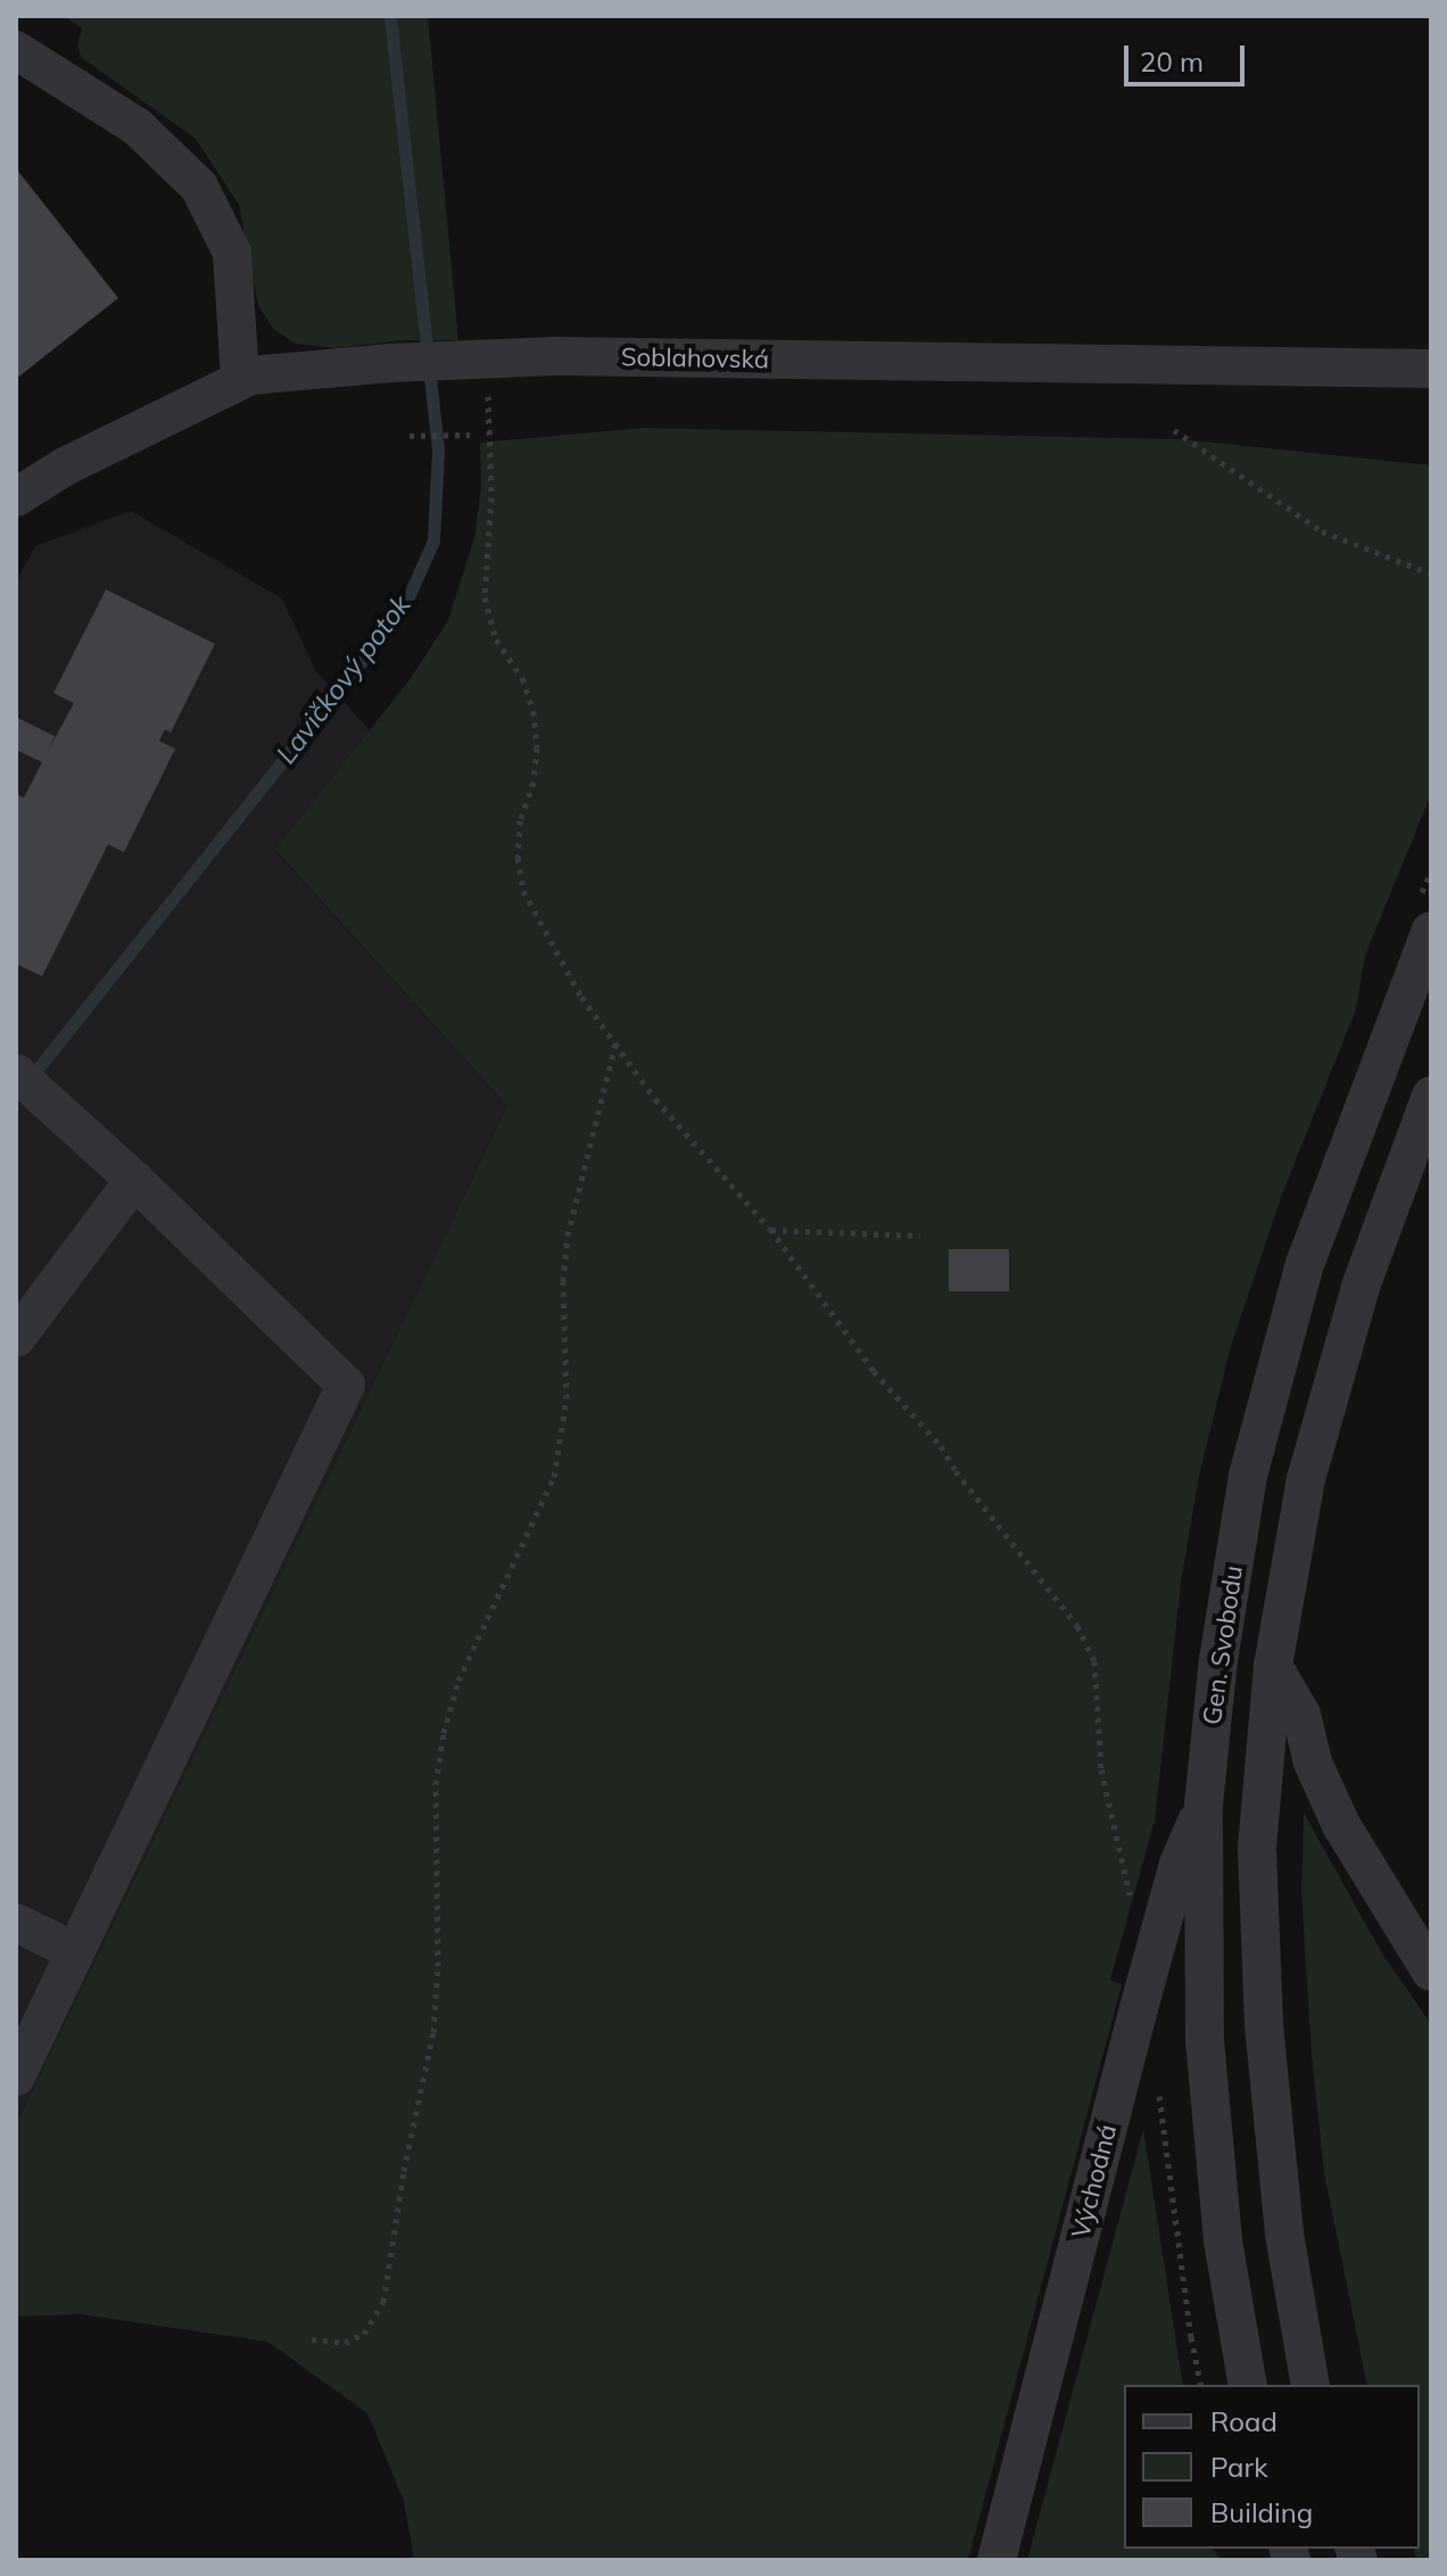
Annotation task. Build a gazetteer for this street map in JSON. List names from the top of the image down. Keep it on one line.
{"streets":{"street":["Soblahovská","Gen. Svobodu","Východná"]},"crossings":[["Gen. Svobodu","Východná"]],"water":["Lavičkový potok"],"legend":["Road","Park","Building"],"scale_bar":"20 m"}
